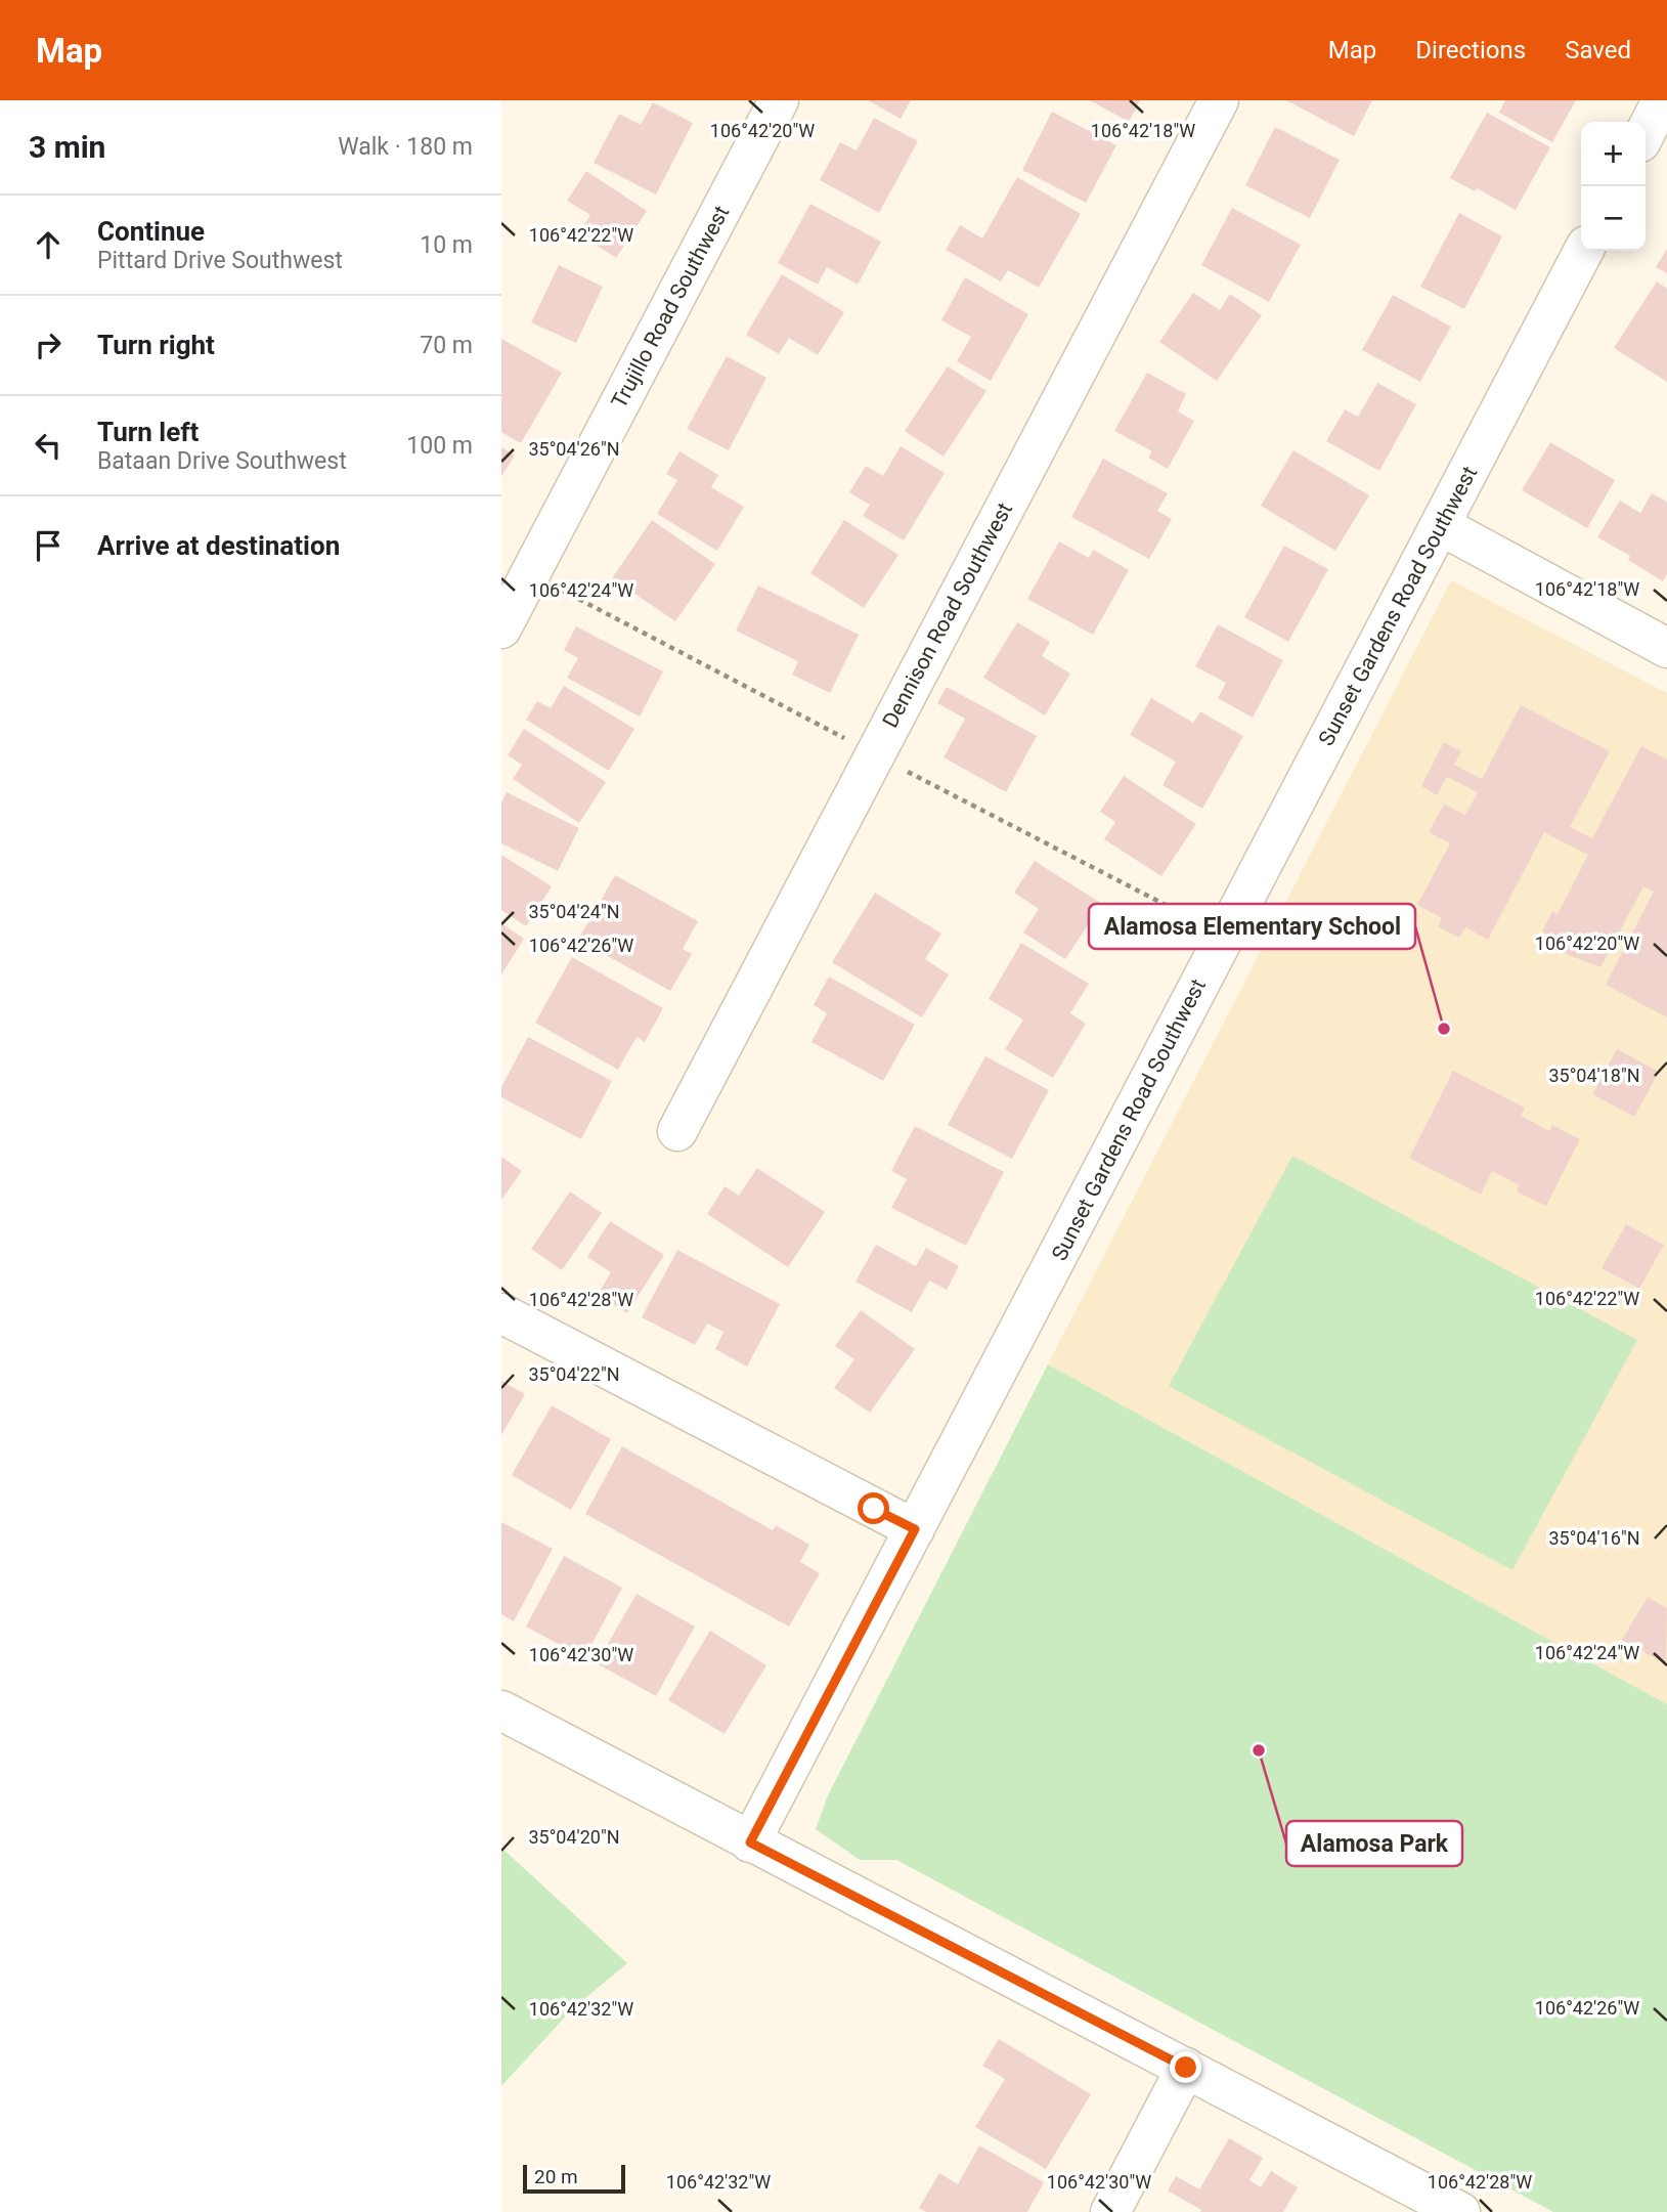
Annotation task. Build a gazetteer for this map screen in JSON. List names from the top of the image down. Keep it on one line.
{"streets":{"street":["Trujillo Road Southwest","Sunset Gardens Road Southwest","Dennison Road Southwest"]},"places":["Alamosa Elementary School","Alamosa Park"],"scale_bar":"20 m","page":{"header":"Map","nav":["Map","Directions","Saved"],"heading":["3 min","Walk · 180 m"],"map_buttons":["+","−"],"list":[["Continue","Pittard Drive Southwest","10 m"],["Turn right","70 m"],["Turn left","Bataan Drive Southwest","100 m"],"Arrive at destination"],"scale":"20 m"},"coordinates":["106°42'20\"W","106°42'18\"W","106°42'22\"W","35°04'26\"N","106°42'24\"W","35°04'24\"N","106°42'26\"W","35°04'18\"N","106°42'28\"W","35°04'22\"N","35°04'16\"N","106°42'30\"W","35°04'20\"N","106°42'32\"W"]}
